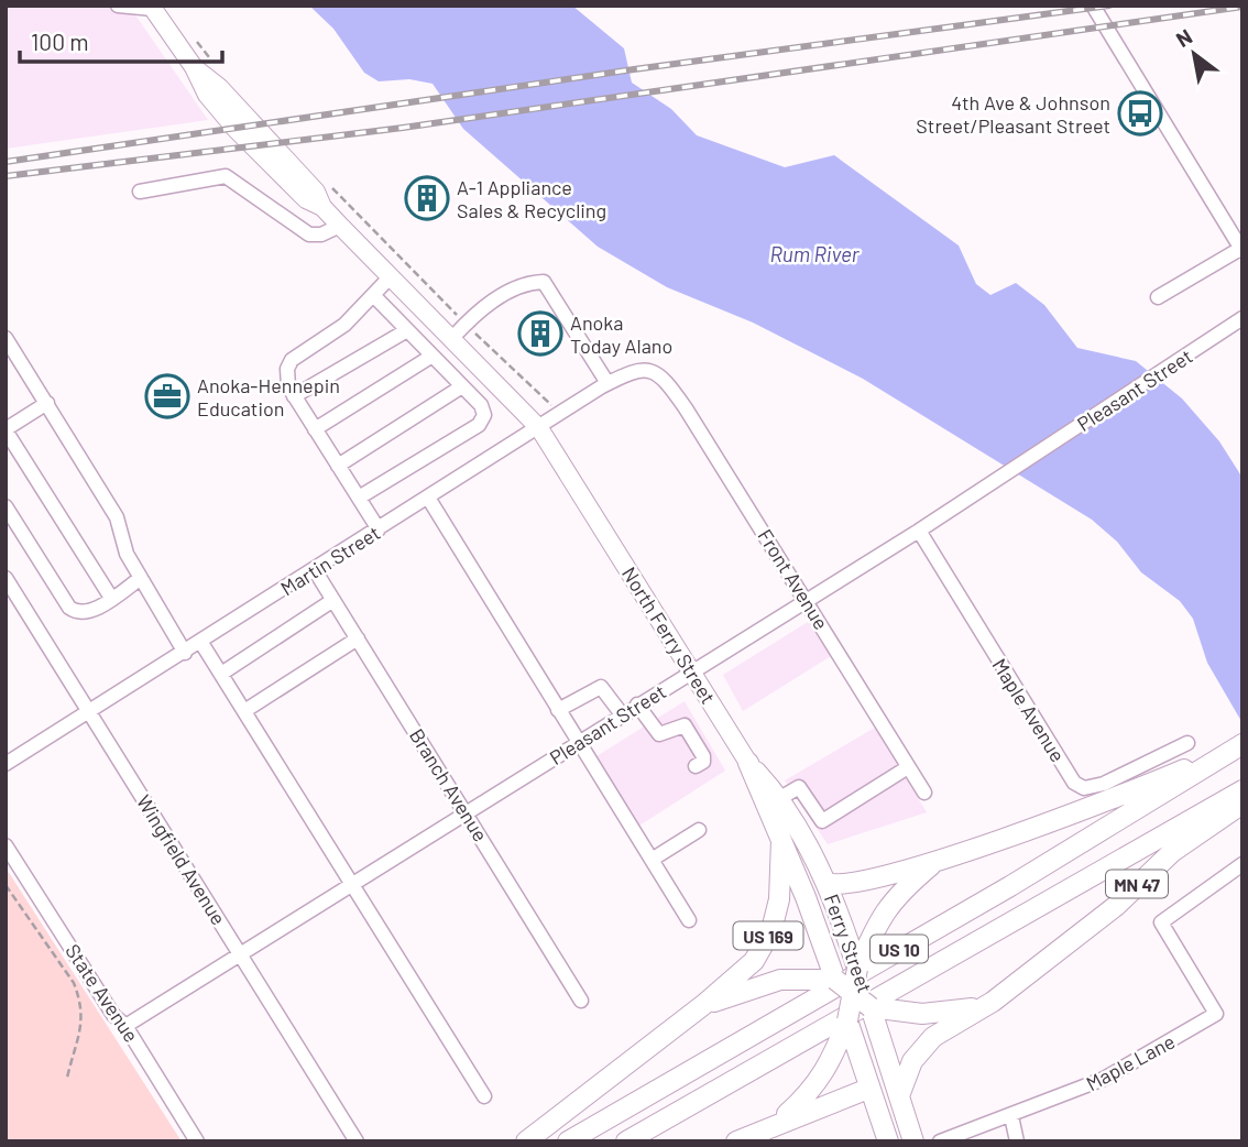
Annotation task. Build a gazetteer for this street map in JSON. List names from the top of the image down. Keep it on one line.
{"streets":{"highway":["North Ferry Street","MN 47","US 169","Ferry Street","US 10"],"street":["Pleasant Street","Martin Street","Front Avenue","Maple Avenue","Branch Avenue","Wingfield Avenue","State Avenue","Maple Lane"]},"crossings":[["Pleasant Street","Front Avenue"],["Pleasant Street","North Ferry Street"],["Pleasant Street","Maple Avenue"],["Pleasant Street","Branch Avenue"],["Pleasant Street","Wingfield Avenue"],["Pleasant Street","State Avenue"],["Martin Street","Front Avenue"],["Martin Street","North Ferry Street"],["Martin Street","Branch Avenue"],["Martin Street","Wingfield Avenue"],["North Ferry Street","US 169"],["North Ferry Street","Ferry Street"],["MN 47","Ferry Street"]],"water":["Rum River"],"places":{"bus stop":["4th Ave & Johnson Street/Pleasant Street"],"building":["A-1 Appliance Sales & Recycling","Anoka Today Alano"],"office":["Anoka-Hennepin Education"]},"scale_bar":"100 m","north":"top left"}
